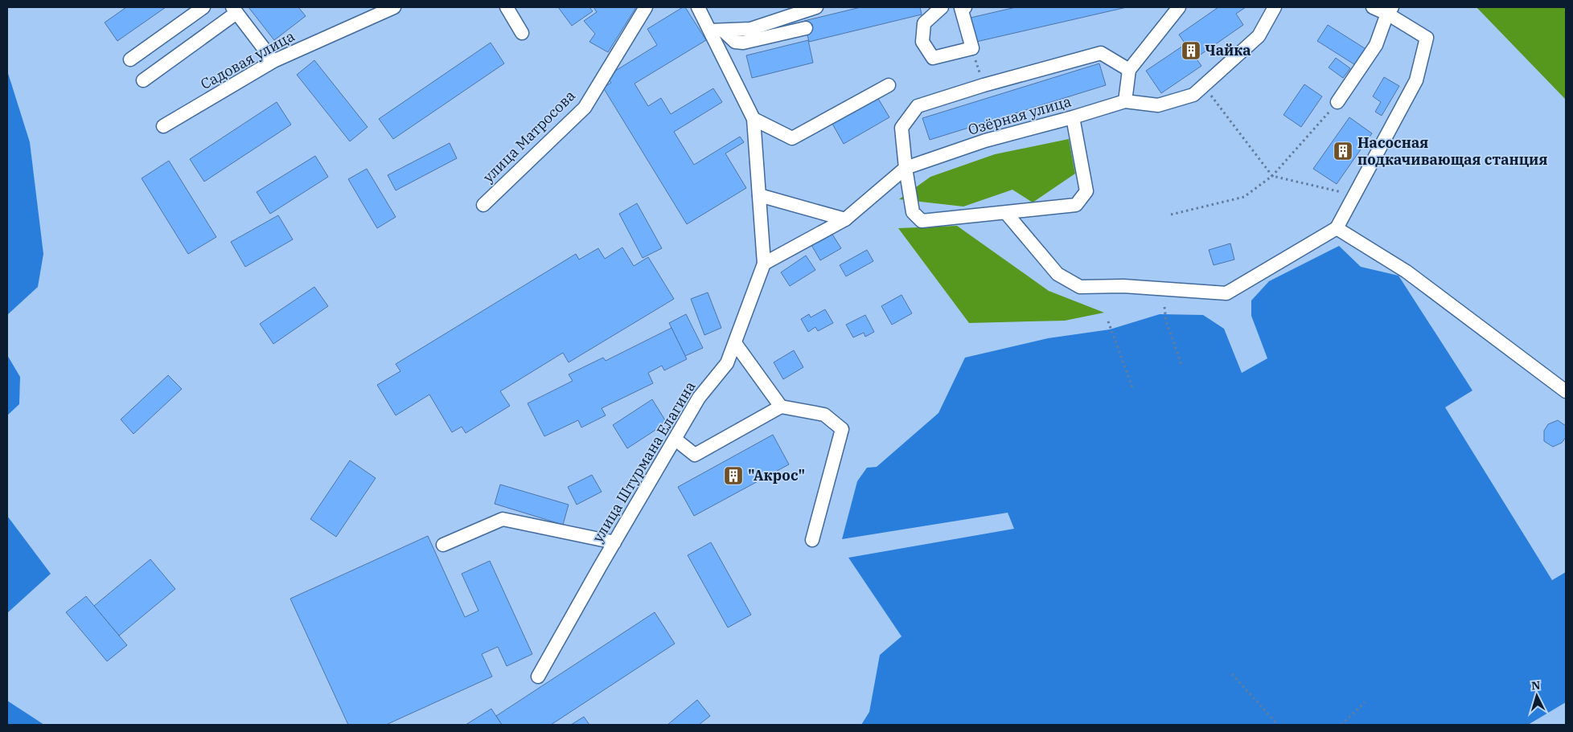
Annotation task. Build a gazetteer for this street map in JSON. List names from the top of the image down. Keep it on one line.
{"streets":{"street":["Садовая улица","Озёрная улица","улица Матросова","улица Штурмана Елагина"]},"crossings":[["Озёрная улица","улица Штурмана Елагина"]],"places":{"building":["Чайка","Насосная подкачивающая станция","\"Акрос\""]},"north":"top"}
